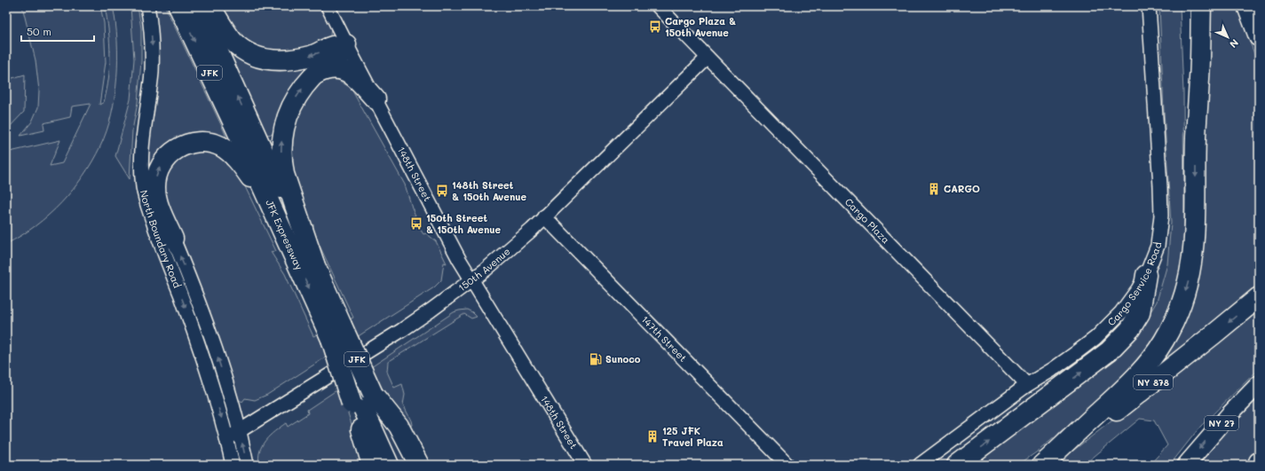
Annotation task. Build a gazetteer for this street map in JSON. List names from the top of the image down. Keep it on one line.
{"streets":{"highway":["JFK","JFK Expressway","NY 878"],"main road":["NY 27"],"street":["148th Street","Cargo Plaza","North Boundary Road","150th Avenue","Cargo Service Road","147th Street"]},"crossings":[["148th Street","150th Avenue"],["Cargo Plaza","150th Avenue"],["Cargo Plaza","Cargo Service Road"],["North Boundary Road","150th Avenue"],["150th Avenue","147th Street"]],"places":{"bus stop":["Cargo Plaza & 150th Avenue","148th Street & 150th Avenue","150th Street & 150th Avenue"],"building":["CARGO","125 JFK Travel Plaza"],"fuel station":["Sunoco"]},"scale_bar":"50 m","north":"bottom right"}
